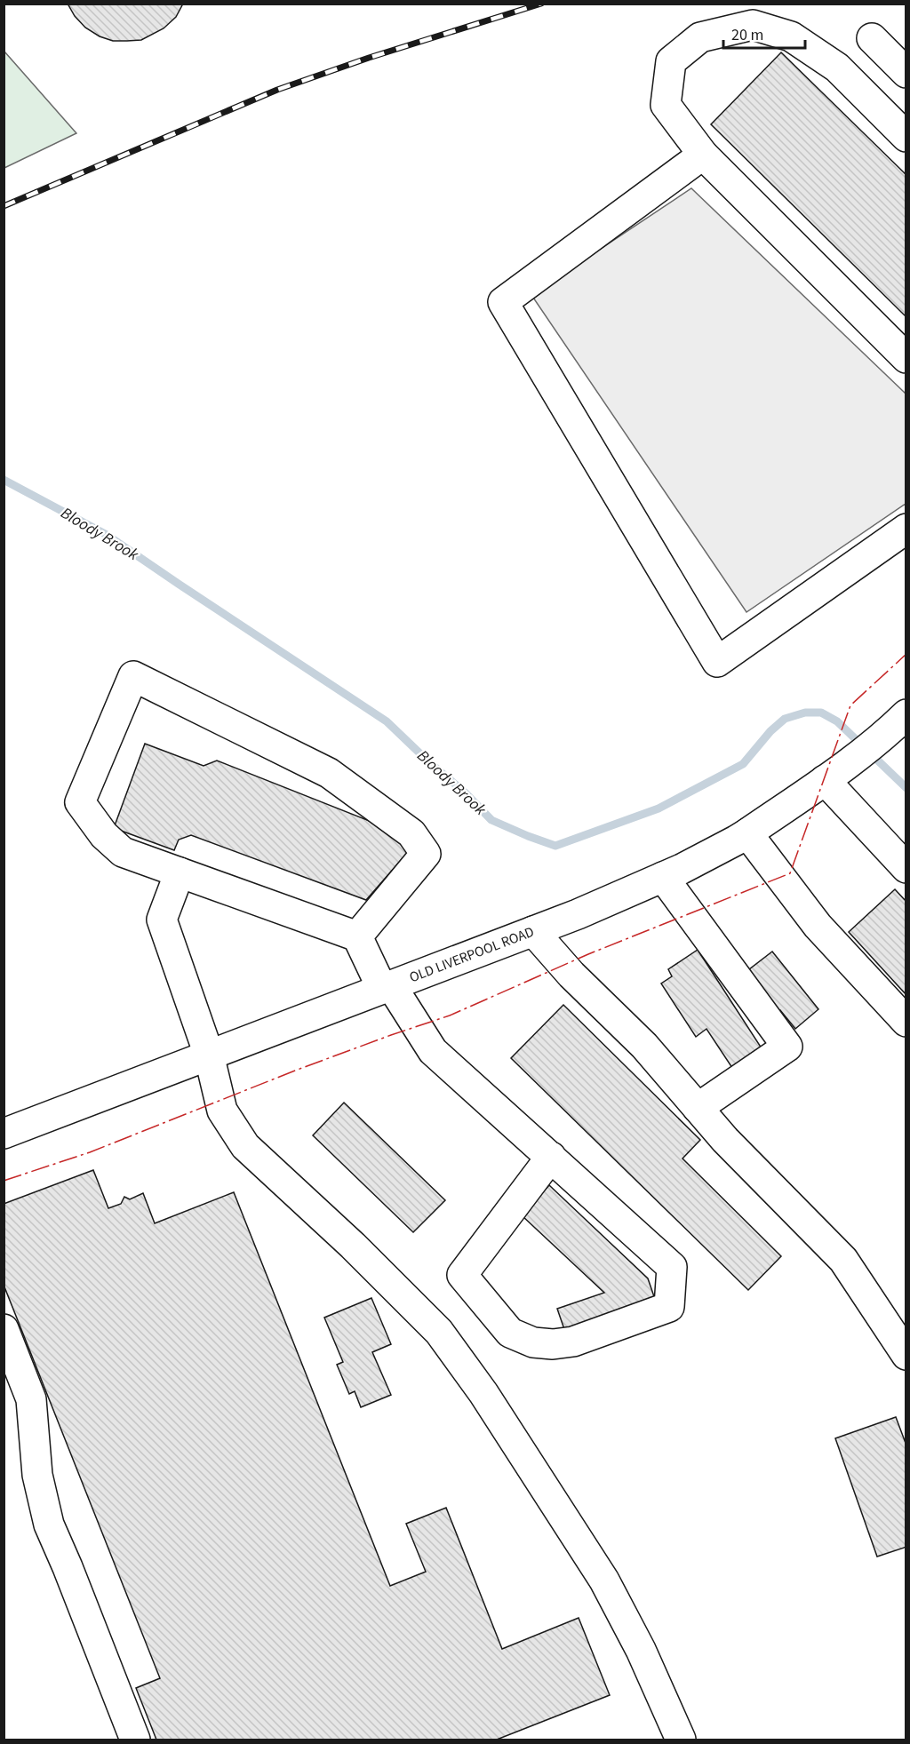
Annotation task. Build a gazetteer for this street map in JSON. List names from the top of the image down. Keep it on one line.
{"streets":{"main road":["OLD LIVERPOOL ROAD"]},"water":["Bloody Brook"],"scale_bar":"20 m"}
